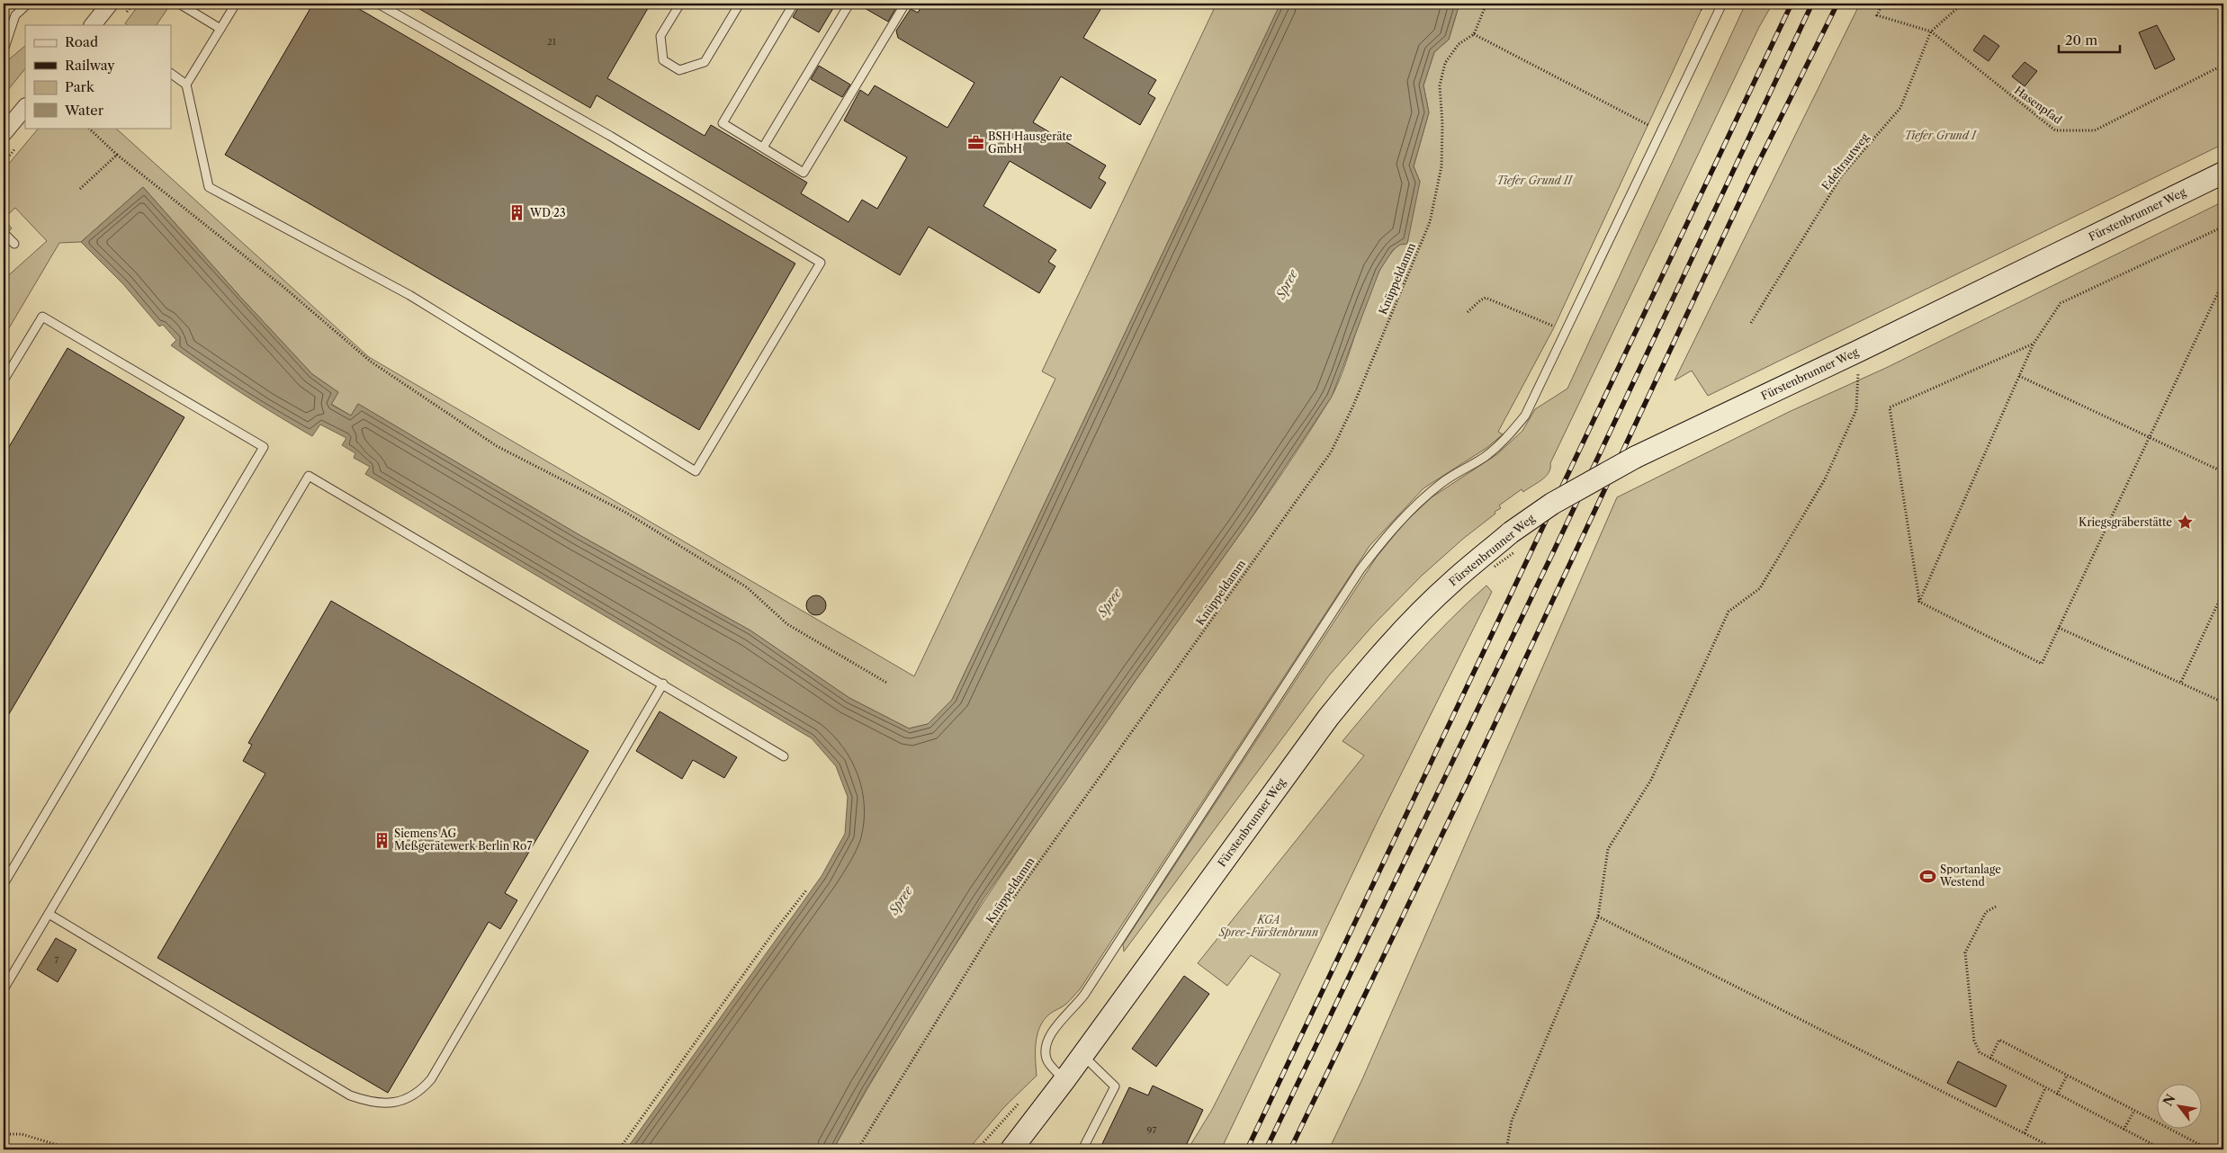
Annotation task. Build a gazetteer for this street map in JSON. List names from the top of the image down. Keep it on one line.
{"streets":{"main road":["Fürstenbrunner Weg"],"path":["Hasenpfad","Edeltrautweg","Knüppeldamm"]},"crossings":[["Hasenpfad","Edeltrautweg"]],"water":["Spree"],"parks":["Tiefer Grund I","Tiefer Grund II","KGA Spree-Fürstenbrunn"],"places":{"office":["BSH Hausgeräte GmbH"],"building":["WD 23","Siemens AG Meßgerätewerk Berlin Ro7"],"place":["Kriegsgräberstätte"],"sports":["Sportanlage Westend"]},"house_numbers":["21","7","97"],"legend":["Road","Railway","Park","Water"],"scale_bar":"20 m","north":"top left"}
